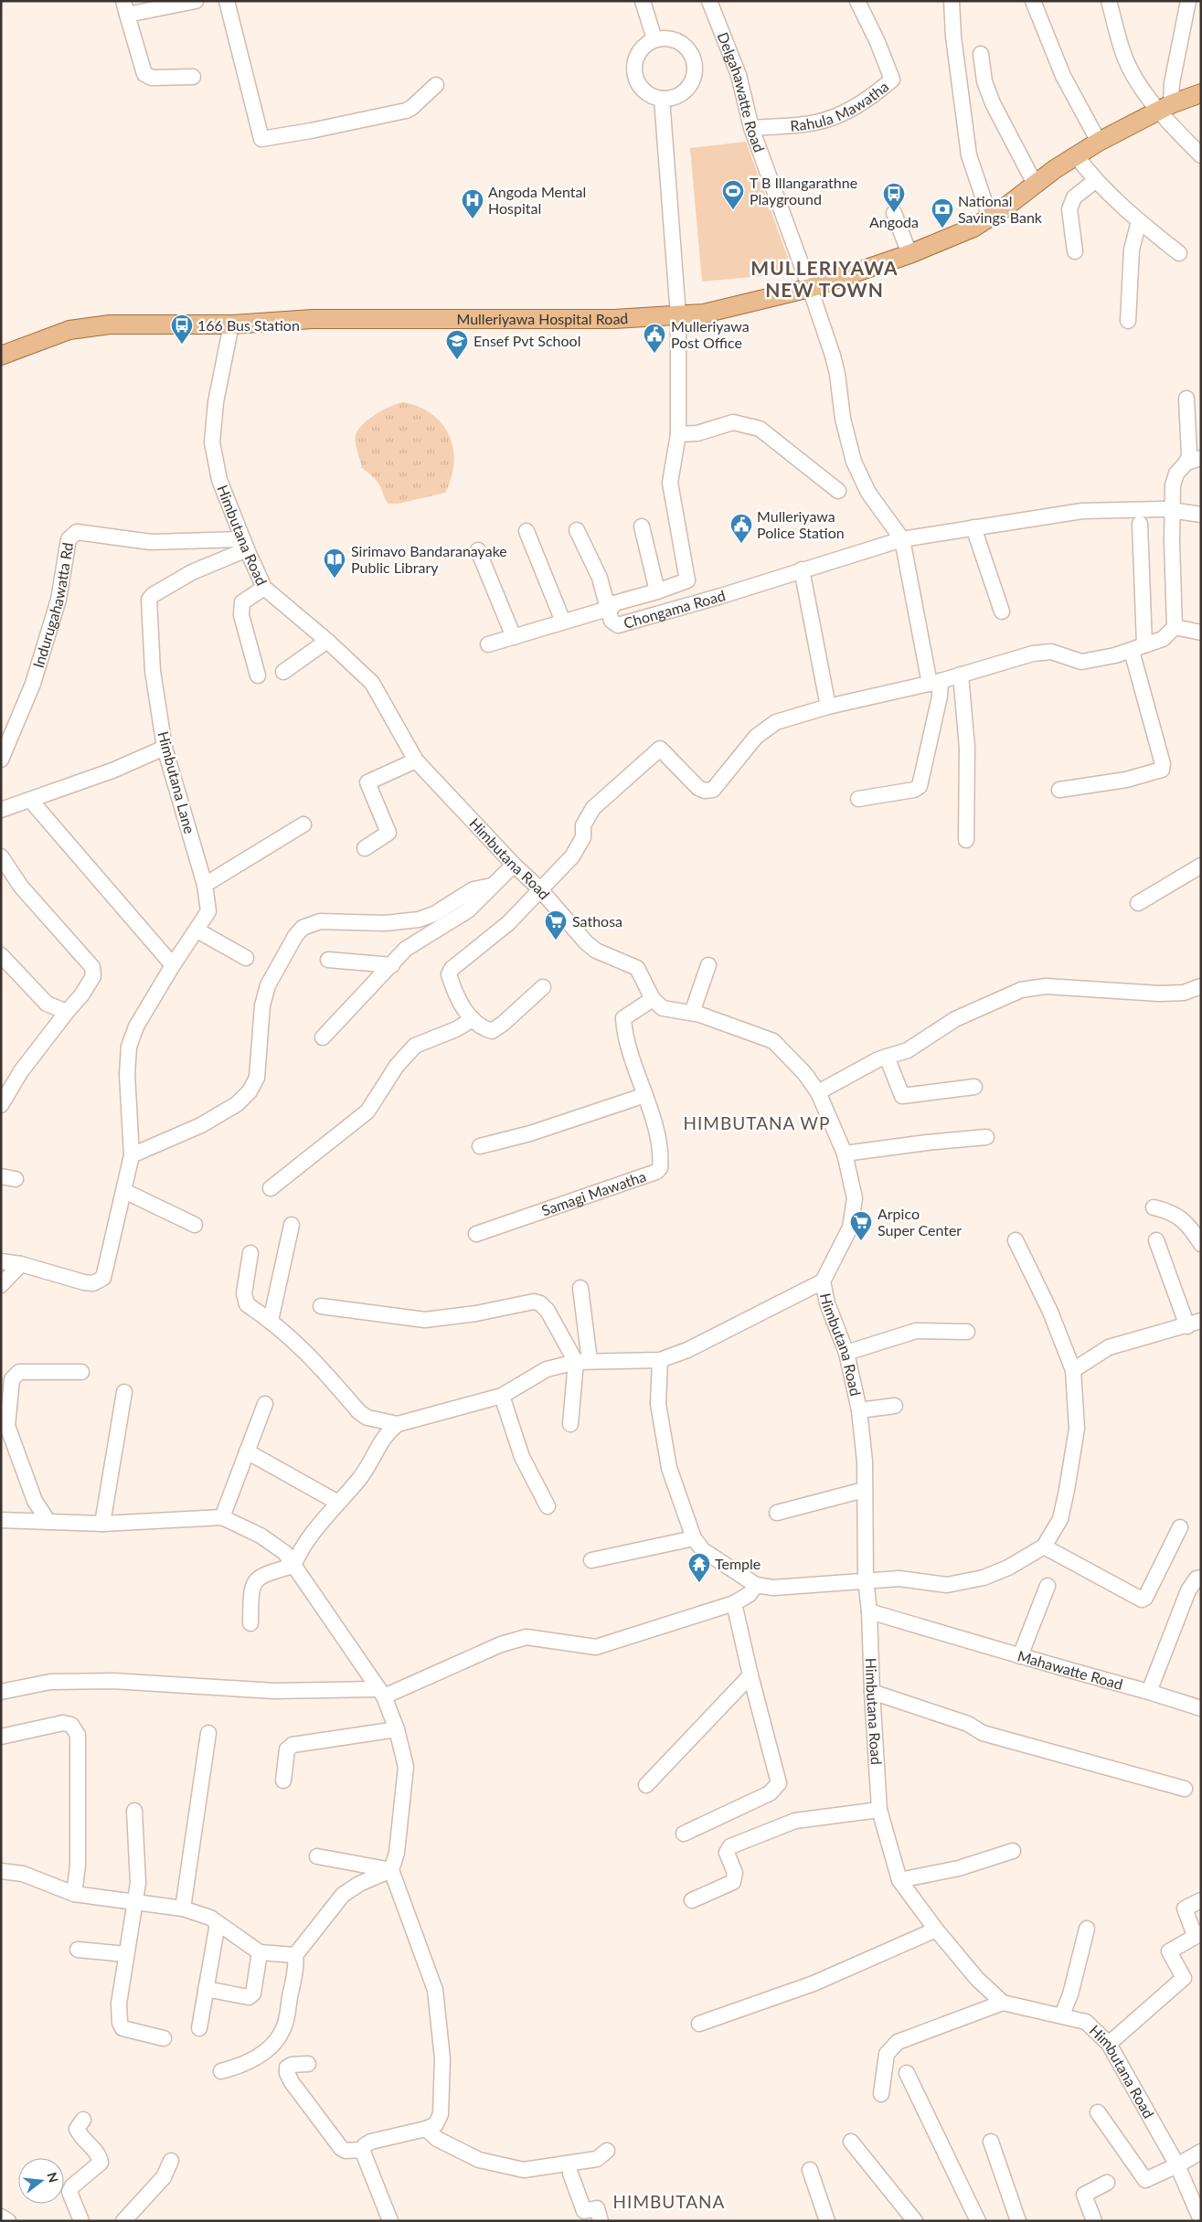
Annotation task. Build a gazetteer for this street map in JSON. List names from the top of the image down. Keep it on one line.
{"streets":{"main road":["Mulleriyawa Hospital Road"],"street":["Delgahawatte Road","Rahula Mawatha","Himbutana Road","Indurugahawatta Rd","Chongama Road","Himbutana Lane","Samagi Mawatha","Mahawatte Road"]},"crossings":[["Delgahawatte Road","Rahula Mawatha"],["Delgahawatte Road","Mulleriyawa Hospital Road"],["Delgahawatte Road","Chongama Road"],["Mulleriyawa Hospital Road","Himbutana Road"],["Mulleriyawa Hospital Road","Chongama Road"],["Himbutana Road","Indurugahawatta Rd"],["Himbutana Road","Himbutana Lane"],["Himbutana Road","Samagi Mawatha"],["Himbutana Road","Mahawatte Road"],["Indurugahawatta Rd","Himbutana Lane"]],"districts":["MULLERIYAWA NEW TOWN","HIMBUTANA WP","HIMBUTANA"],"places":{"sports":["T B Illangarathne Playground"],"bus stop":["Angoda","166 Bus Station"],"hospital":["Angoda Mental Hospital"],"bank":["National Savings Bank"],"public building":["Mulleriyawa Post Office","Mulleriyawa Police Station"],"school or university":["Ensef Pvt School"],"library":["Sirimavo Bandaranayake Public Library"],"supermarket":["Sathosa","Arpico Super Center"],"temple":["Temple"]},"north":"right"}
